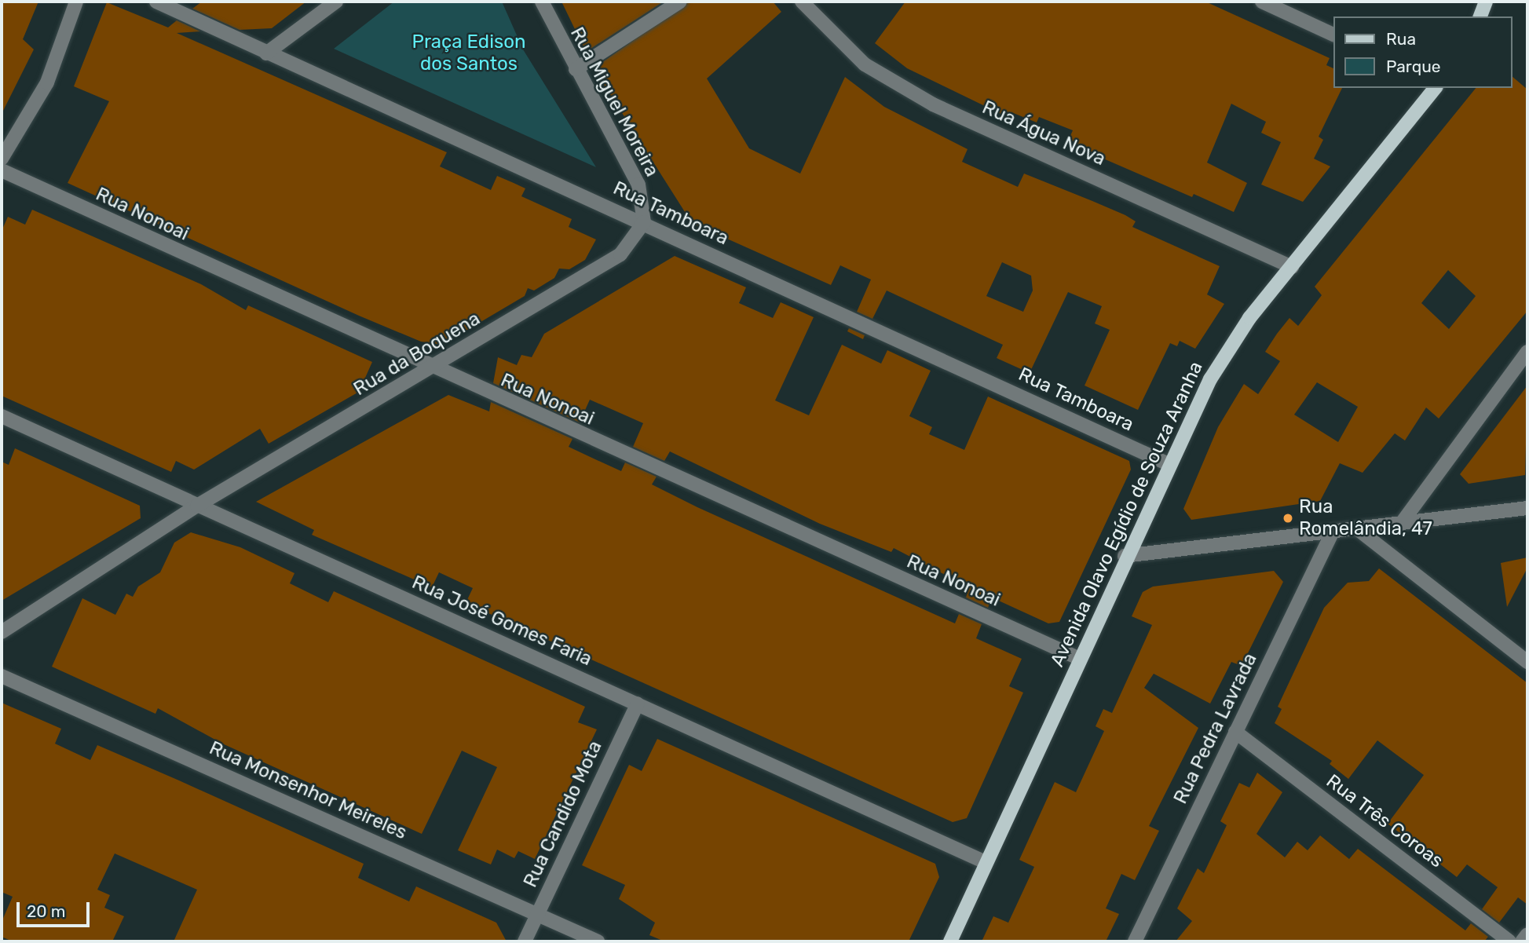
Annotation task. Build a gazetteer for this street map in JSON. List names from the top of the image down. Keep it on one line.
{"streets":{"main road":["Avenida Olavo Egídio de Souza Aranha"],"street":["Rua Miguel Moreira","Rua Água Nova","Rua Tamboara","Rua Nonoai","Rua da Boquena","Rua José Gomes Faria","Rua Pedra Lavrada","Rua Monsenhor Meireles","Rua Candido Mota","Rua Três Coroas"]},"crossings":[["Rua Miguel Moreira","Rua Tamboara"],["Rua Miguel Moreira","Rua da Boquena"],["Rua Água Nova","Avenida Olavo Egídio de Souza Aranha"],["Rua Tamboara","Rua da Boquena"],["Rua Tamboara","Avenida Olavo Egídio de Souza Aranha"],["Rua Nonoai","Rua da Boquena"],["Rua Nonoai","Avenida Olavo Egídio de Souza Aranha"],["Rua da Boquena","Rua José Gomes Faria"],["Avenida Olavo Egídio de Souza Aranha","Rua José Gomes Faria"],["Rua José Gomes Faria","Rua Candido Mota"],["Rua Pedra Lavrada","Rua Três Coroas"],["Rua Monsenhor Meireles","Rua Candido Mota"]],"parks":["Praça Edison dos Santos"],"places":["Rua Romelândia, 47"],"legend":["Rua","Parque"],"scale_bar":"20 m"}
